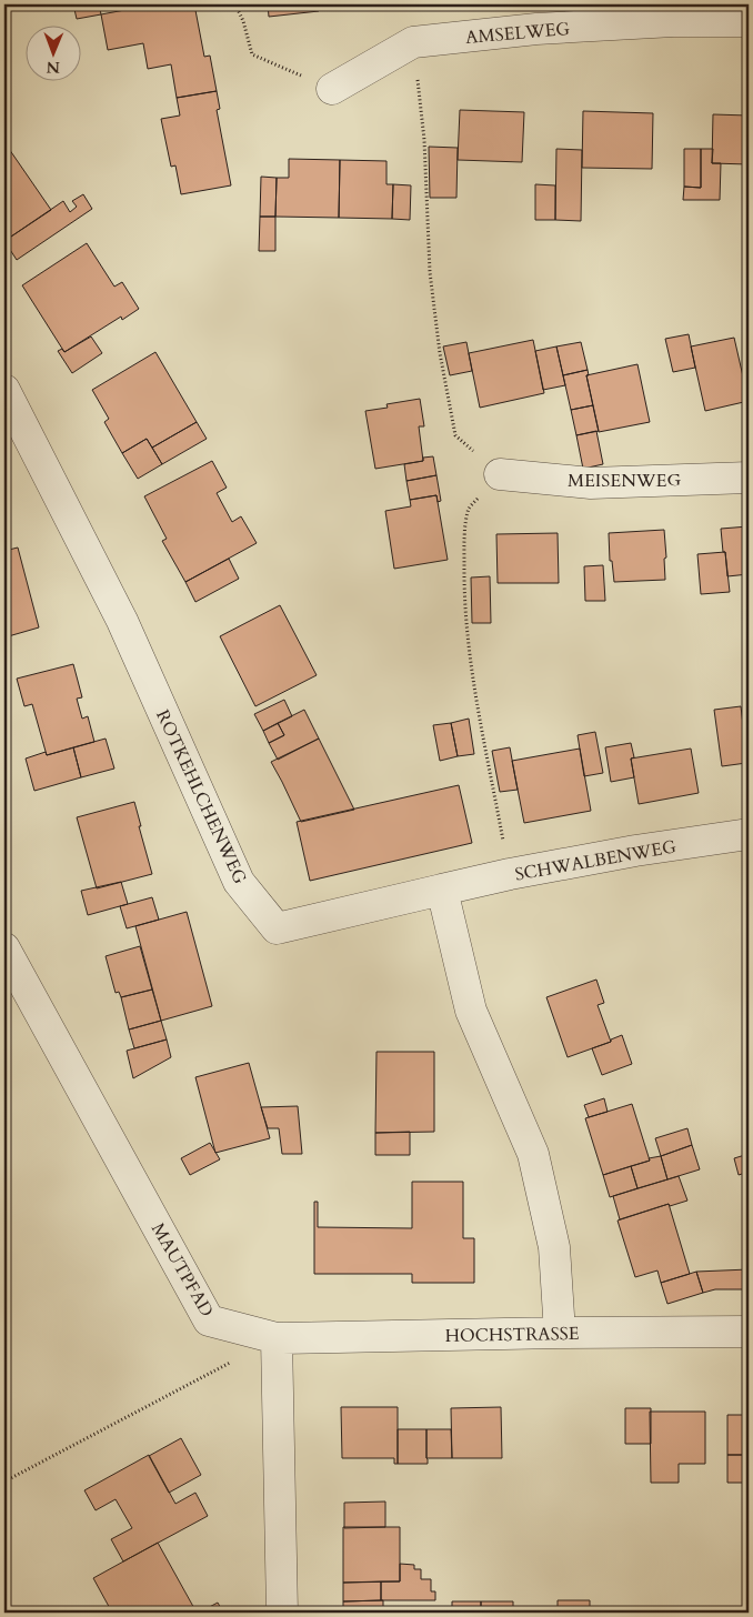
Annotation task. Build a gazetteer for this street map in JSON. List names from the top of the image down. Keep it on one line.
{"streets":{"street":["AMSELWEG","MEISENWEG","ROTKEHLCHENWEG","SCHWALBENWEG","MAUTPFAD","HOCHSTRASSE"]},"crossings":[["ROTKEHLCHENWEG","SCHWALBENWEG"],["MAUTPFAD","HOCHSTRASSE"]],"north":"bottom"}
